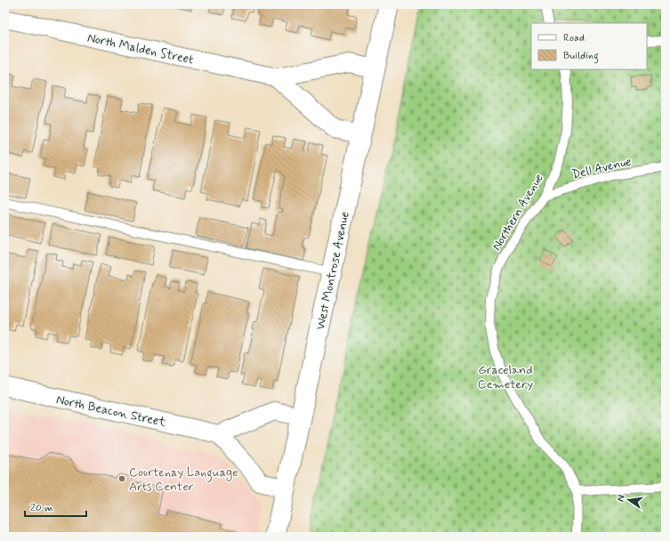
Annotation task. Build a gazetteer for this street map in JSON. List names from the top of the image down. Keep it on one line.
{"streets":{"main road":["West Montrose Avenue"],"street":["North Malden Street","North Beacon Street"],"lane":["Dell Avenue","Northern Avenue"]},"crossings":[["North Malden Street","West Montrose Avenue"],["Dell Avenue","Northern Avenue"]],"parks":["Graceland Cemetery"],"places":["Courtenay Language Arts Center"],"legend":["Road","Building"],"scale_bar":"20 m","north":"left"}
